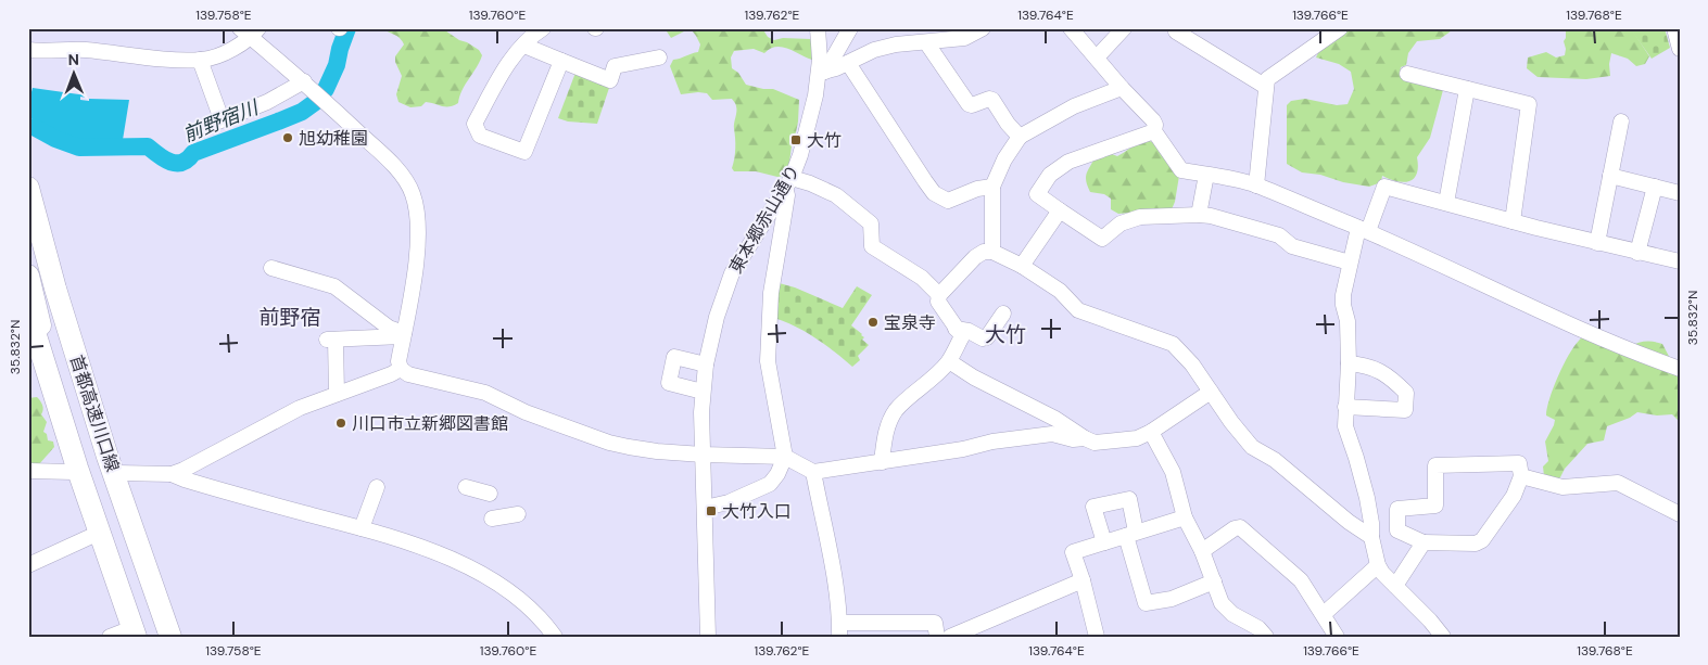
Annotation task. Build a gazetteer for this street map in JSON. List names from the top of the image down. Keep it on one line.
{"streets":{"highway":["首都高速川口線"],"street":["東本郷赤山通り"]},"districts":["前野宿","大竹"],"water":["前野宿川"],"places":{"other":["旭幼稚園","宝泉寺","川口市立新郷図書館"],"transit":["大竹","大竹入口"]},"north":"top","coordinates":["139.758°E","139.760°E","139.762°E","139.764°E","139.766°E","139.768°E","35.832°N"]}
